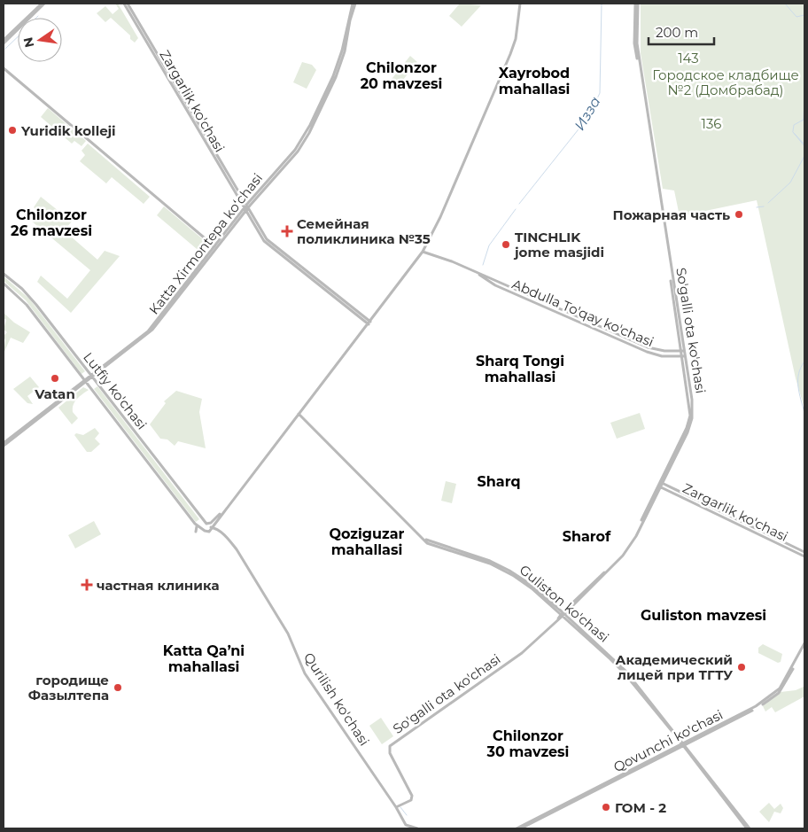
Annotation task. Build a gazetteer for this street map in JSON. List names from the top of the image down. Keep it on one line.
{"streets":{"main road":["Zargarlik ko'chasi","Katta Xirmontepa koʻchasi","Abdulla To'qay ko'chasi","So'galli ota ko'chasi","Lutfiy ko'chasi","Guliston ko'chasi","Qurilish ko'chasi","Qovunchi ko'chasi"]},"crossings":[["Zargarlik ko'chasi","Katta Xirmontepa koʻchasi"],["Zargarlik ko'chasi","So'galli ota ko'chasi"],["Katta Xirmontepa koʻchasi","Lutfiy ko'chasi"],["Abdulla To'qay ko'chasi","So'galli ota ko'chasi"],["So'galli ota ko'chasi","Guliston ko'chasi"],["So'galli ota ko'chasi","Qurilish ko'chasi"],["Lutfiy ko'chasi","Qurilish ko'chasi"],["Guliston ko'chasi","Qovunchi ko'chasi"]],"districts":["Chilonzor 20 mavzesi","Xayrobod mahallasi","Chilonzor 26 mavzesi","Sharq Tongi mahallasi","Sharq","Qoziguzar mahallasi","Sharof","Guliston mavzesi","Katta Qaʼni mahallasi","Chilonzor 30 mavzesi"],"water":["Изза"],"parks":["143","Городское кладбище №2 (Домбрабад)","136"],"places":{"other":["Yuridik kolleji","Пожарная часть","TINCHLIK jome masjidi","Vatan","Академический лицей при ТГТУ","городище Фазылтепа","ГОМ - 2"],"health":["Семейная поликлиника №35","частная клиника"]},"scale_bar":"200 m","north":"left"}
